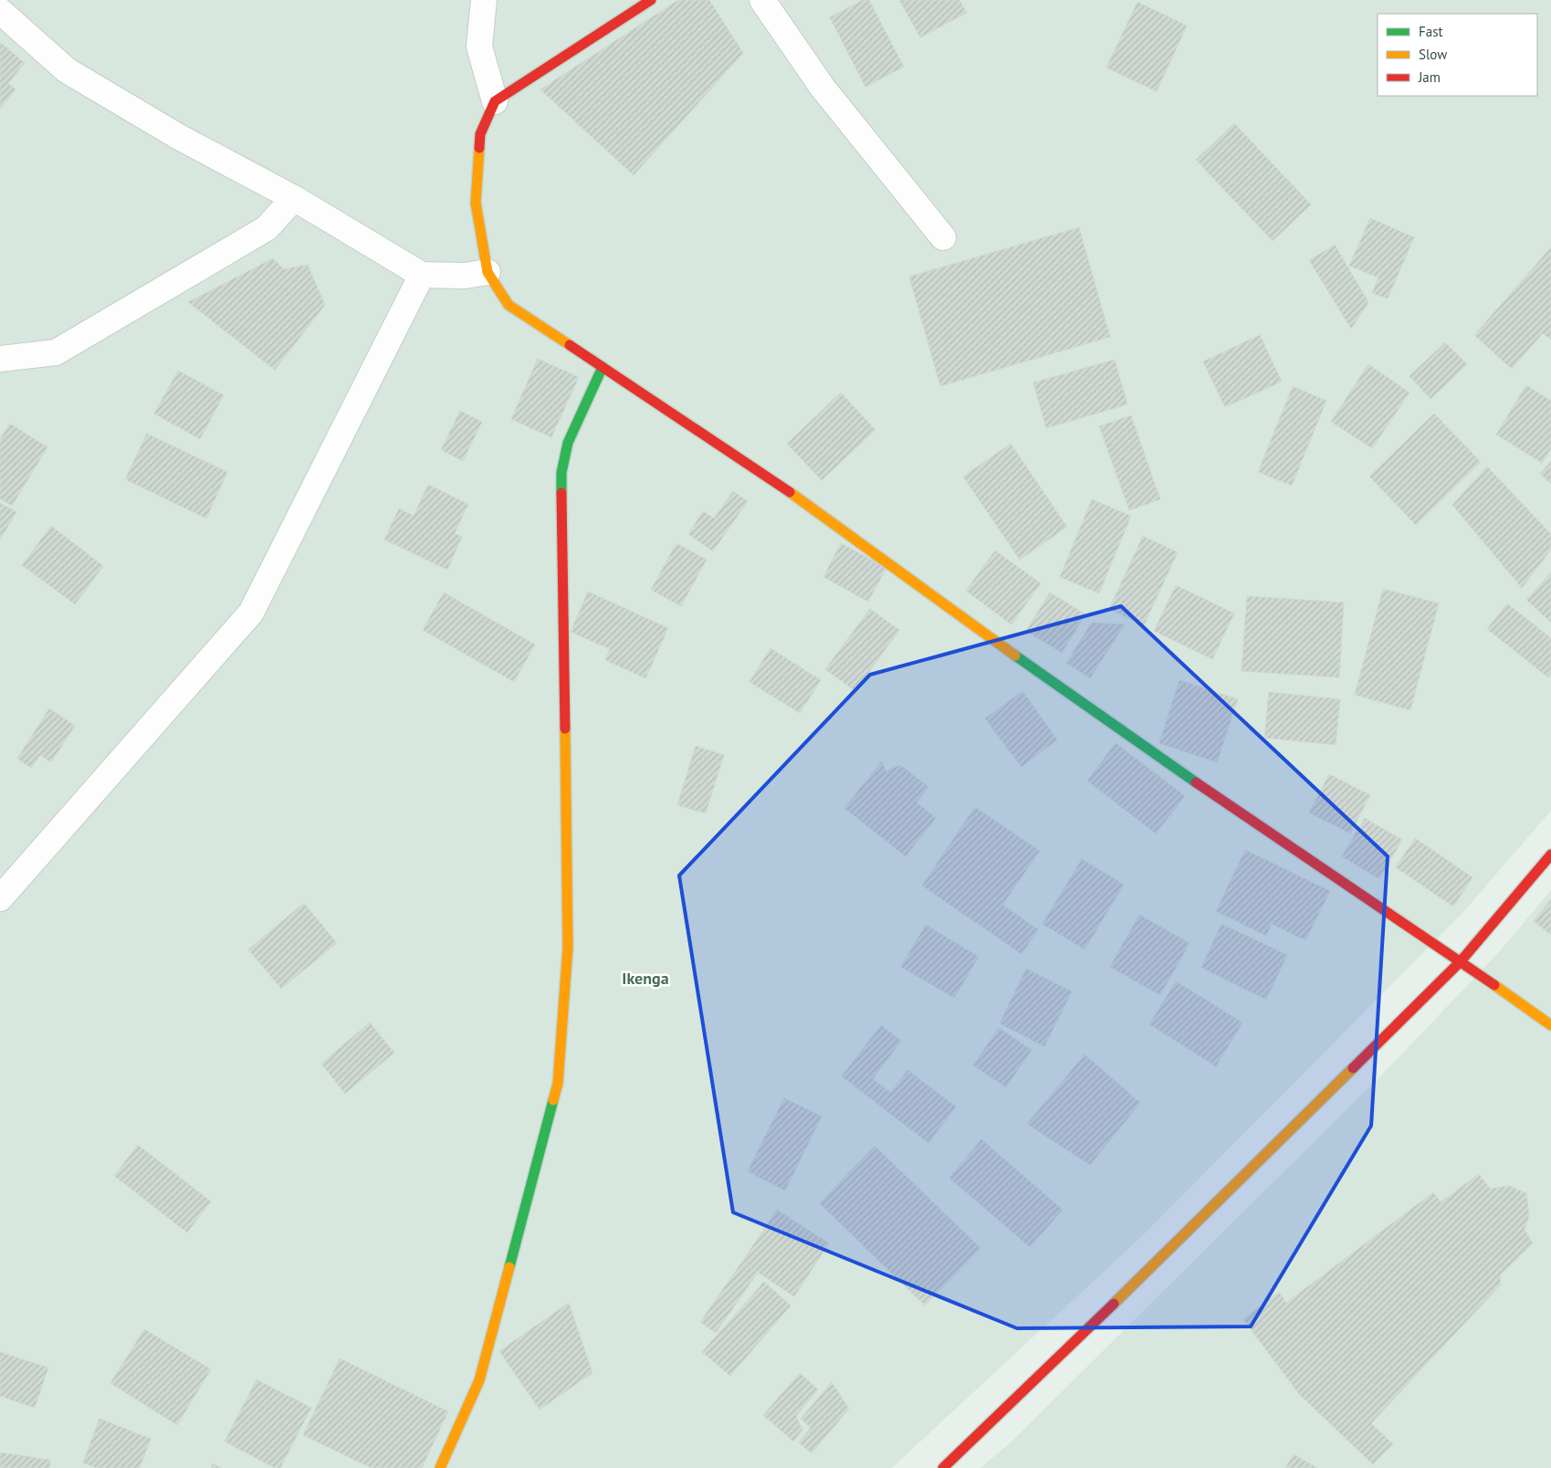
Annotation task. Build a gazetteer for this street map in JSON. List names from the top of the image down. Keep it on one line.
{"districts":["Ikenga"],"legend":["Fast","Slow","Jam"]}
